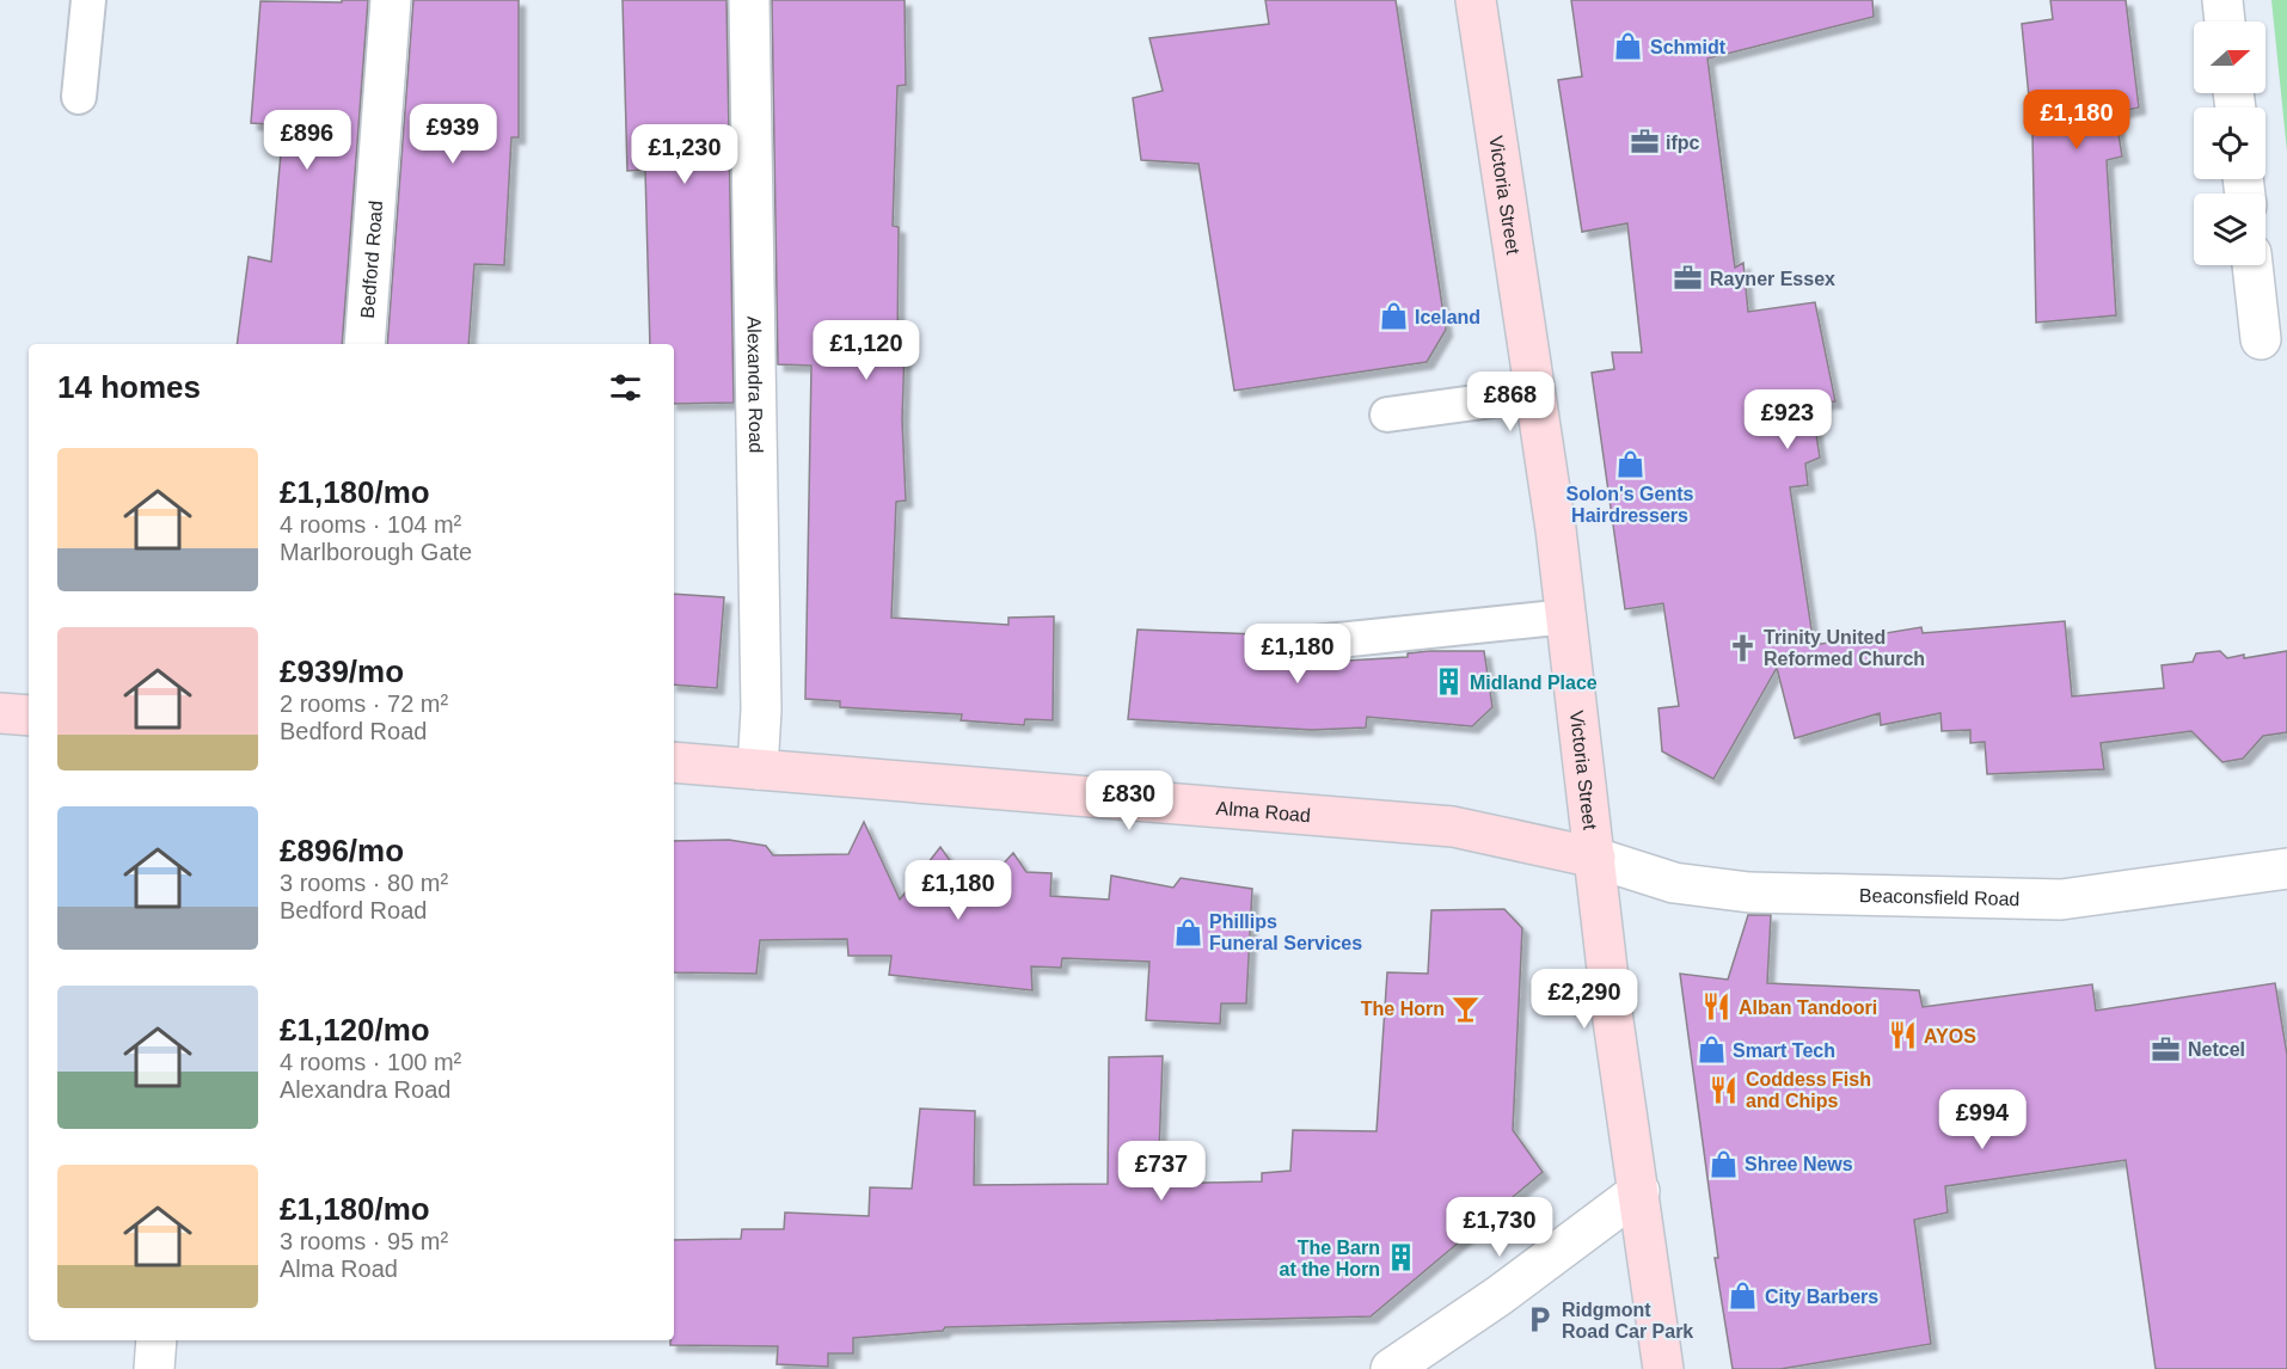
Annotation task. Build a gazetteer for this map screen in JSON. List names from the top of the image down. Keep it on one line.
{"streets":{"main road":["Victoria Street","Alma Road"],"street":["Bedford Road","Alexandra Road","Beaconsfield Road"]},"crossings":[["Victoria Street","Alma Road"],["Victoria Street","Beaconsfield Road"],["Alexandra Road","Alma Road"],["Alma Road","Beaconsfield Road"]],"places":{"shop":["Schmidt","Iceland","Solon's Gents Hairdressers","Phillips Funeral Services","Smart Tech","Shree News","City Barbers"],"office":["ifpc","Rayner Essex","Netcel"],"church":["Trinity United Reformed Church"],"building":["Midland Place","The Barn at the Horn"],"restaurant":["Alban Tandoori","AYOS","Coddess Fish and Chips"],"bar":["The Horn"],"parking":["Ridgmont Road Car Park"]},"north":"right","page":{"price":["£1,180","£939","£896","£1,230","£1,120","£868","£923","£1,180","£830","£1,180","£2,290","£994","£737","£1,730"],"heading":"14 homes","list":[{"name":"£1,180/mo","note":"4 rooms · 104 m² · Marlborough Gate"},{"name":"£939/mo","note":"2 rooms · 72 m² · Bedford Road"},{"name":"£896/mo","note":"3 rooms · 80 m² · Bedford Road"},{"name":"£1,120/mo","note":"4 rooms · 100 m² · Alexandra Road"},{"name":"£1,180/mo","note":"3 rooms · 95 m² · Alma Road"}]}}
